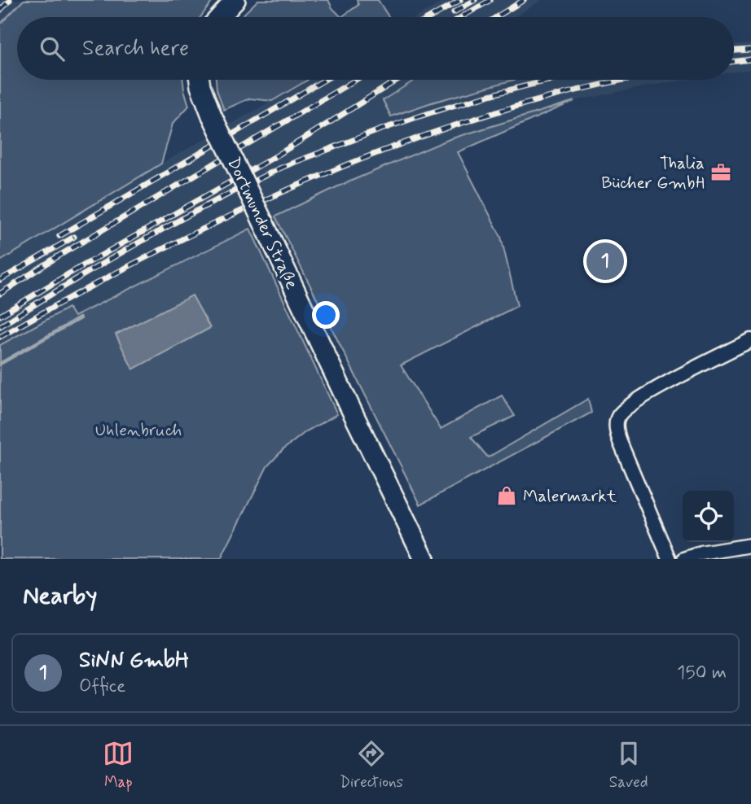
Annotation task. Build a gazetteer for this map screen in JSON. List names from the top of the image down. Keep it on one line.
{"streets":{"main road":["Dortmunder Straße"]},"parks":["Uhlenbruch"],"places":{"office":["Thalia Bücher GmbH"],"shop":["Malermarkt"]},"page":{"search":"Search here","pins":"1","heading":"Nearby","list":[{"mark":"1","name":"SiNN GmbH","note":"Office","value":"150 m"}],"nav":["Map","Directions","Saved"]}}
